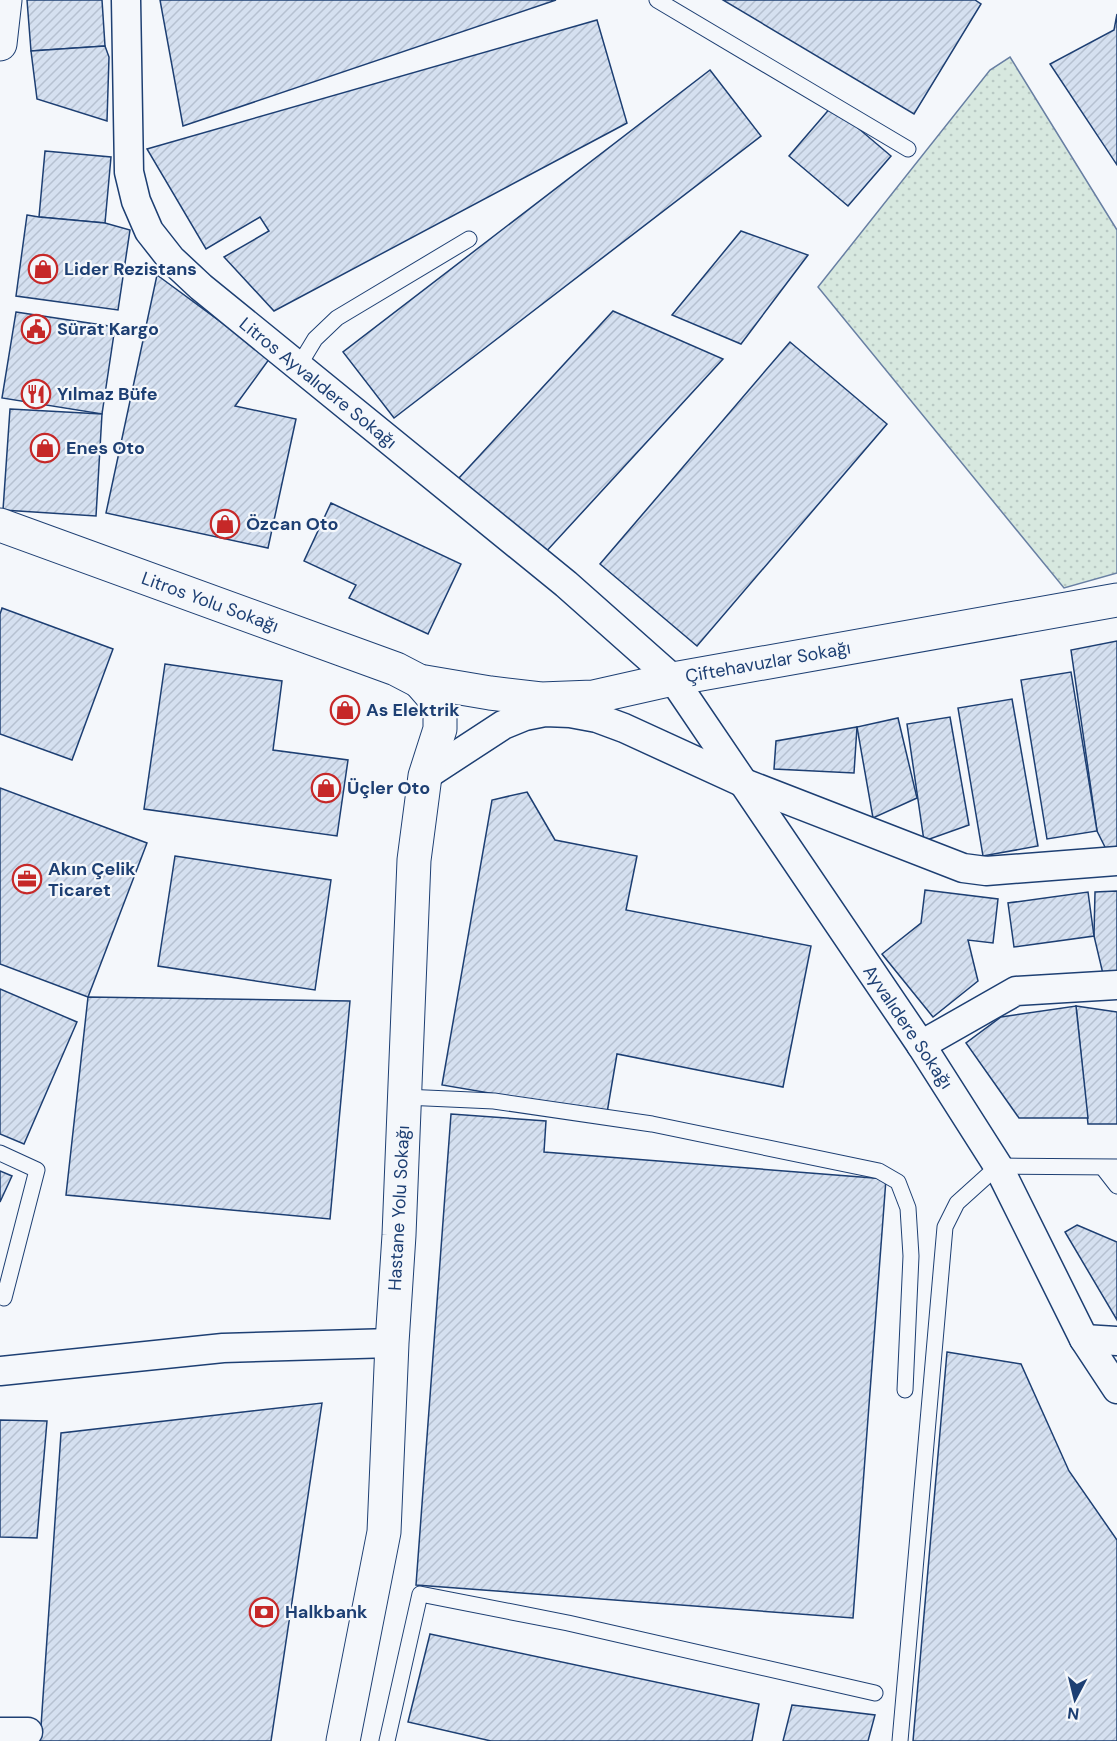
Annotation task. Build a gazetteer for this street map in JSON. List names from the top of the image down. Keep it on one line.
{"streets":{"main road":["Litros Yolu Sokağı","Çiftehavuzlar Sokağı","Hastane Yolu Sokağı"],"street":["Litros Ayvalıdere Sokağı","Ayvalıdere Sokağı"]},"crossings":[["Litros Ayvalıdere Sokağı","Çiftehavuzlar Sokağı"],["Litros Ayvalıdere Sokağı","Ayvalıdere Sokağı"],["Litros Yolu Sokağı","Çiftehavuzlar Sokağı"],["Litros Yolu Sokağı","Hastane Yolu Sokağı"],["Çiftehavuzlar Sokağı","Ayvalıdere Sokağı"],["Çiftehavuzlar Sokağı","Hastane Yolu Sokağı"]],"places":{"shop":["Lider Rezistans","Enes Oto","Özcan Oto","As Elektrik","Üçler Oto"],"public building":["Sürat Kargo"],"restaurant":["Yılmaz Büfe"],"office":["Akın Çelik Ticaret"],"bank":["Halkbank"]},"north":"bottom"}
